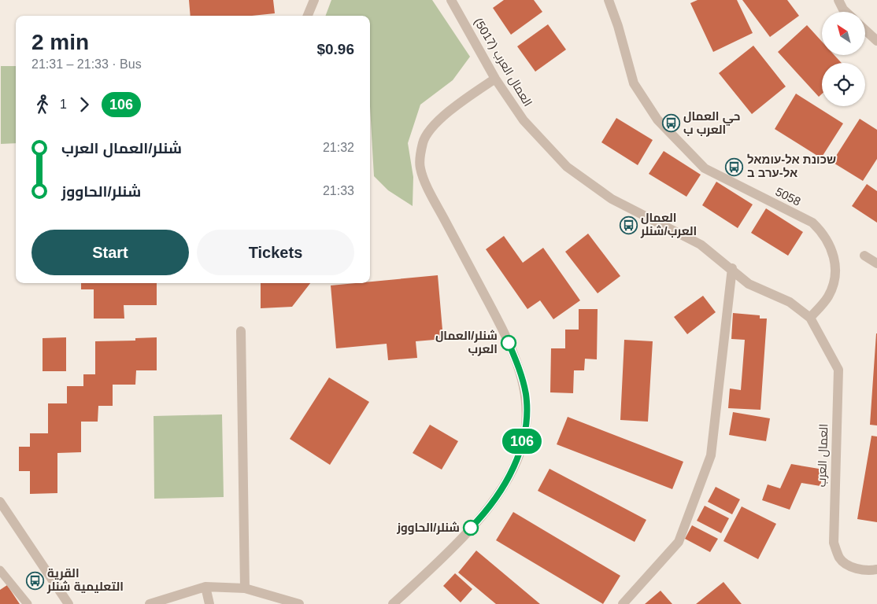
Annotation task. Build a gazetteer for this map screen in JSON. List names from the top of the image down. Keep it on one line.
{"streets":{"street":["العمال العرب (5017)","5058","العمال العرب"]},"crossings":[["العمال العرب (5017)","5058"],["العمال العرب (5017)","العمال العرب"],["5058","العمال العرب"]],"places":{"bus stop":["حي العمال العرب ب","שכונת אל-עומאל אל-ערב ב","العمال العرب/شنلر","القرية التعليمية شنلر"],"other":["شنلر/العمال العرب","شنلر/الحاووز"]},"lines":["bus line 106"],"north":"top left","page":{"on_map":"106","heading":["2 min","21:31 – 21:33 · Bus","$0.96"],"legs":["1","106"],"list":[{"name":"شنلر/العمال العرب","value":"21:32"},{"name":"شنلر/الحاووز","value":"21:33"}],"buttons":["Start","Tickets"]}}
